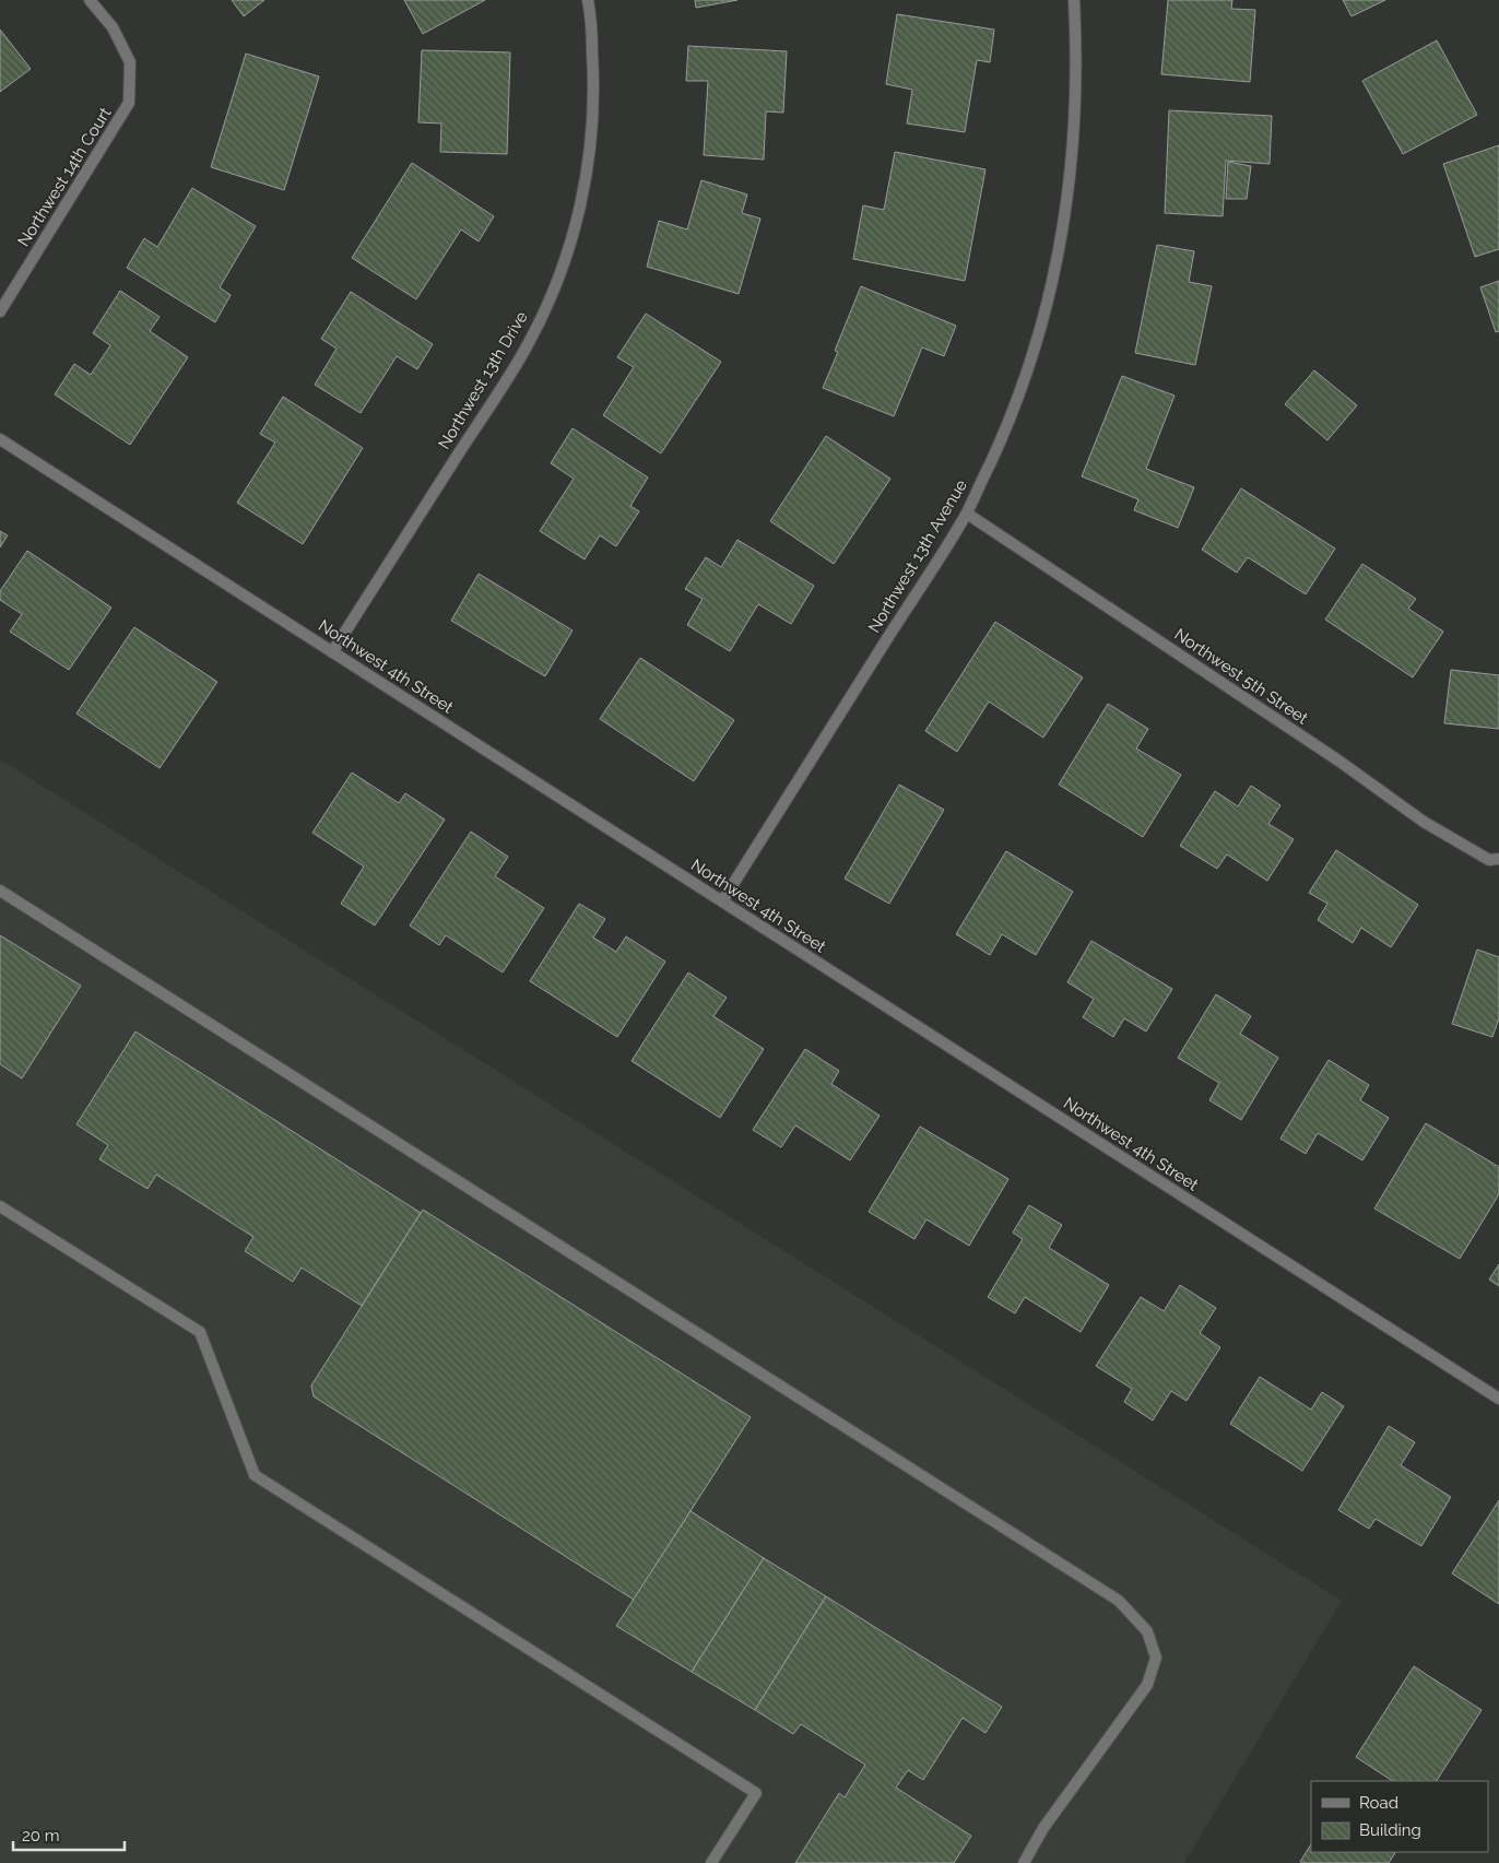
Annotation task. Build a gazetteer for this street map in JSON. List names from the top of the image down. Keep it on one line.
{"streets":{"street":["Northwest 14th Court","Northwest 13th Drive","Northwest 13th Avenue","Northwest 4th Street","Northwest 5th Street"]},"crossings":[["Northwest 13th Drive","Northwest 4th Street"],["Northwest 13th Avenue","Northwest 4th Street"],["Northwest 13th Avenue","Northwest 5th Street"]],"legend":["Road","Building"],"scale_bar":"20 m"}
